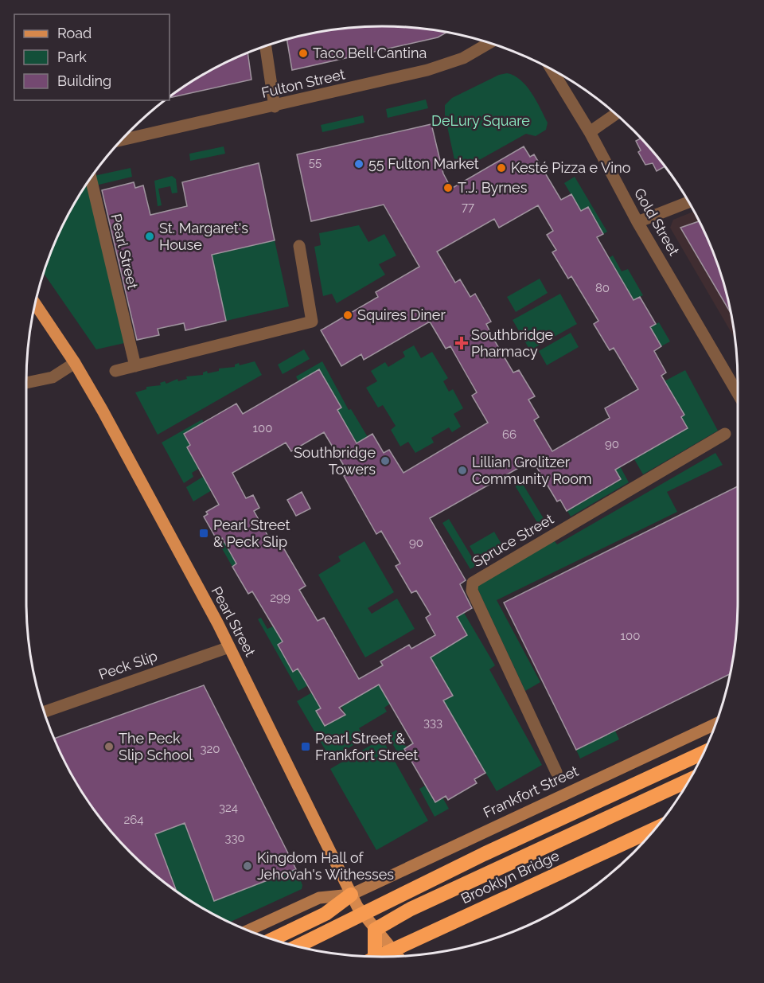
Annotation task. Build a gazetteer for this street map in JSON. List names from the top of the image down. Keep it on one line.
{"streets":{"highway":["Brooklyn Bridge"],"main road":["Pearl Street","Frankfort Street"],"street":["Fulton Street","Gold Street","Spruce Street","Peck Slip"]},"crossings":[["Pearl Street","Peck Slip"],["Pearl Street","Frankfort Street"]],"parks":["DeLury Square"],"places":{"other":["Taco Bell Cantina","55 Fulton Market","Kesté Pizza e Vino","T.J. Byrnes","St. Margaret's House","Squires Diner","Southbridge Towers","Lillian Grolitzer Community Room","The Peck Slip School","Kingdom Hall of Jehovah's Withesses"],"health":["Southbridge Pharmacy"],"transit":["Pearl Street & Peck Slip","Pearl Street & Frankfort Street"]},"house_numbers":["55","77","80","100","66","90","90","299","100","333","320","324","264","330"],"legend":["Road","Park","Building"]}
